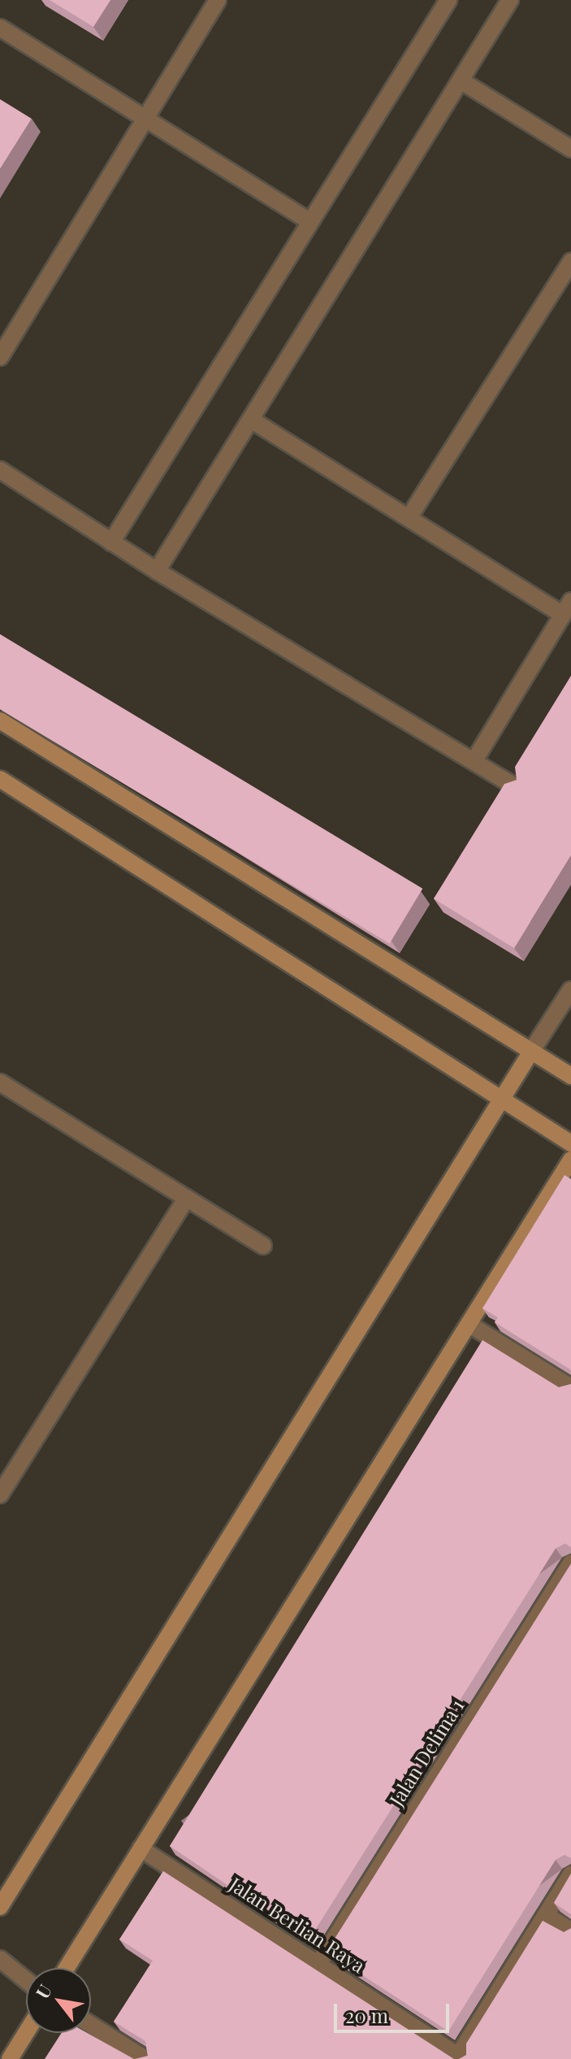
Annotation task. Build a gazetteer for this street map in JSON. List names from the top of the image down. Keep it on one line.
{"streets":{"street":["Jalan Delima 1","Jalan Berlian Raya"]},"crossings":[["Jalan Delima 1","Jalan Berlian Raya"]],"scale_bar":"20 m","north":"top left"}
